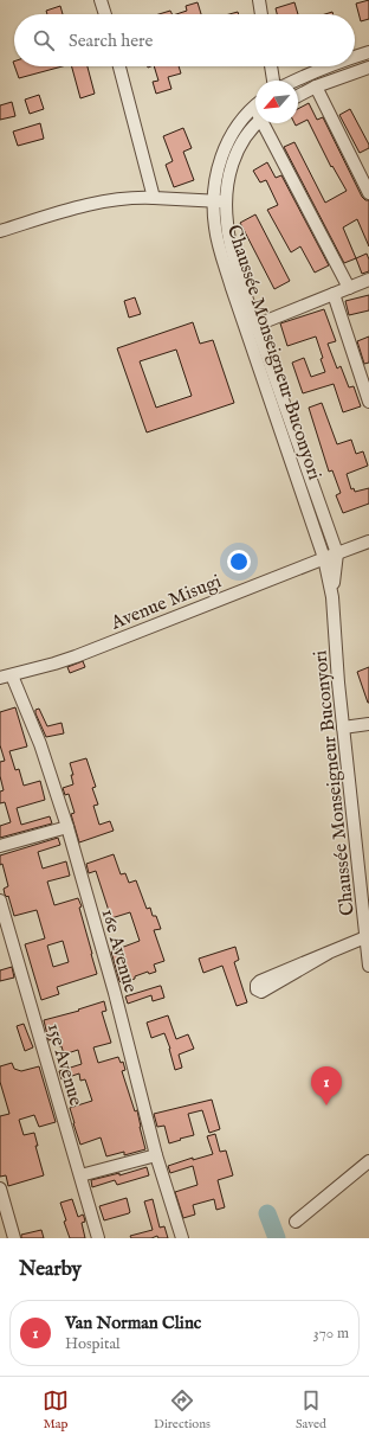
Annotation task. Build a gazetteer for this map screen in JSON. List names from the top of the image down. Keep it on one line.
{"streets":{"street":["Chaussée Monseigneur Buconyori","Avenue Misugi","16e Avenue","15e Avenue"]},"crossings":[["Chaussée Monseigneur Buconyori","Avenue Misugi"],["Avenue Misugi","16e Avenue"]],"north":"bottom left","page":{"search":"Search here","pins":"1","heading":"Nearby","list":[{"mark":"1","name":"Van Norman Clinc","note":"Hospital","value":"370 m"}],"nav":["Map","Directions","Saved"]}}
